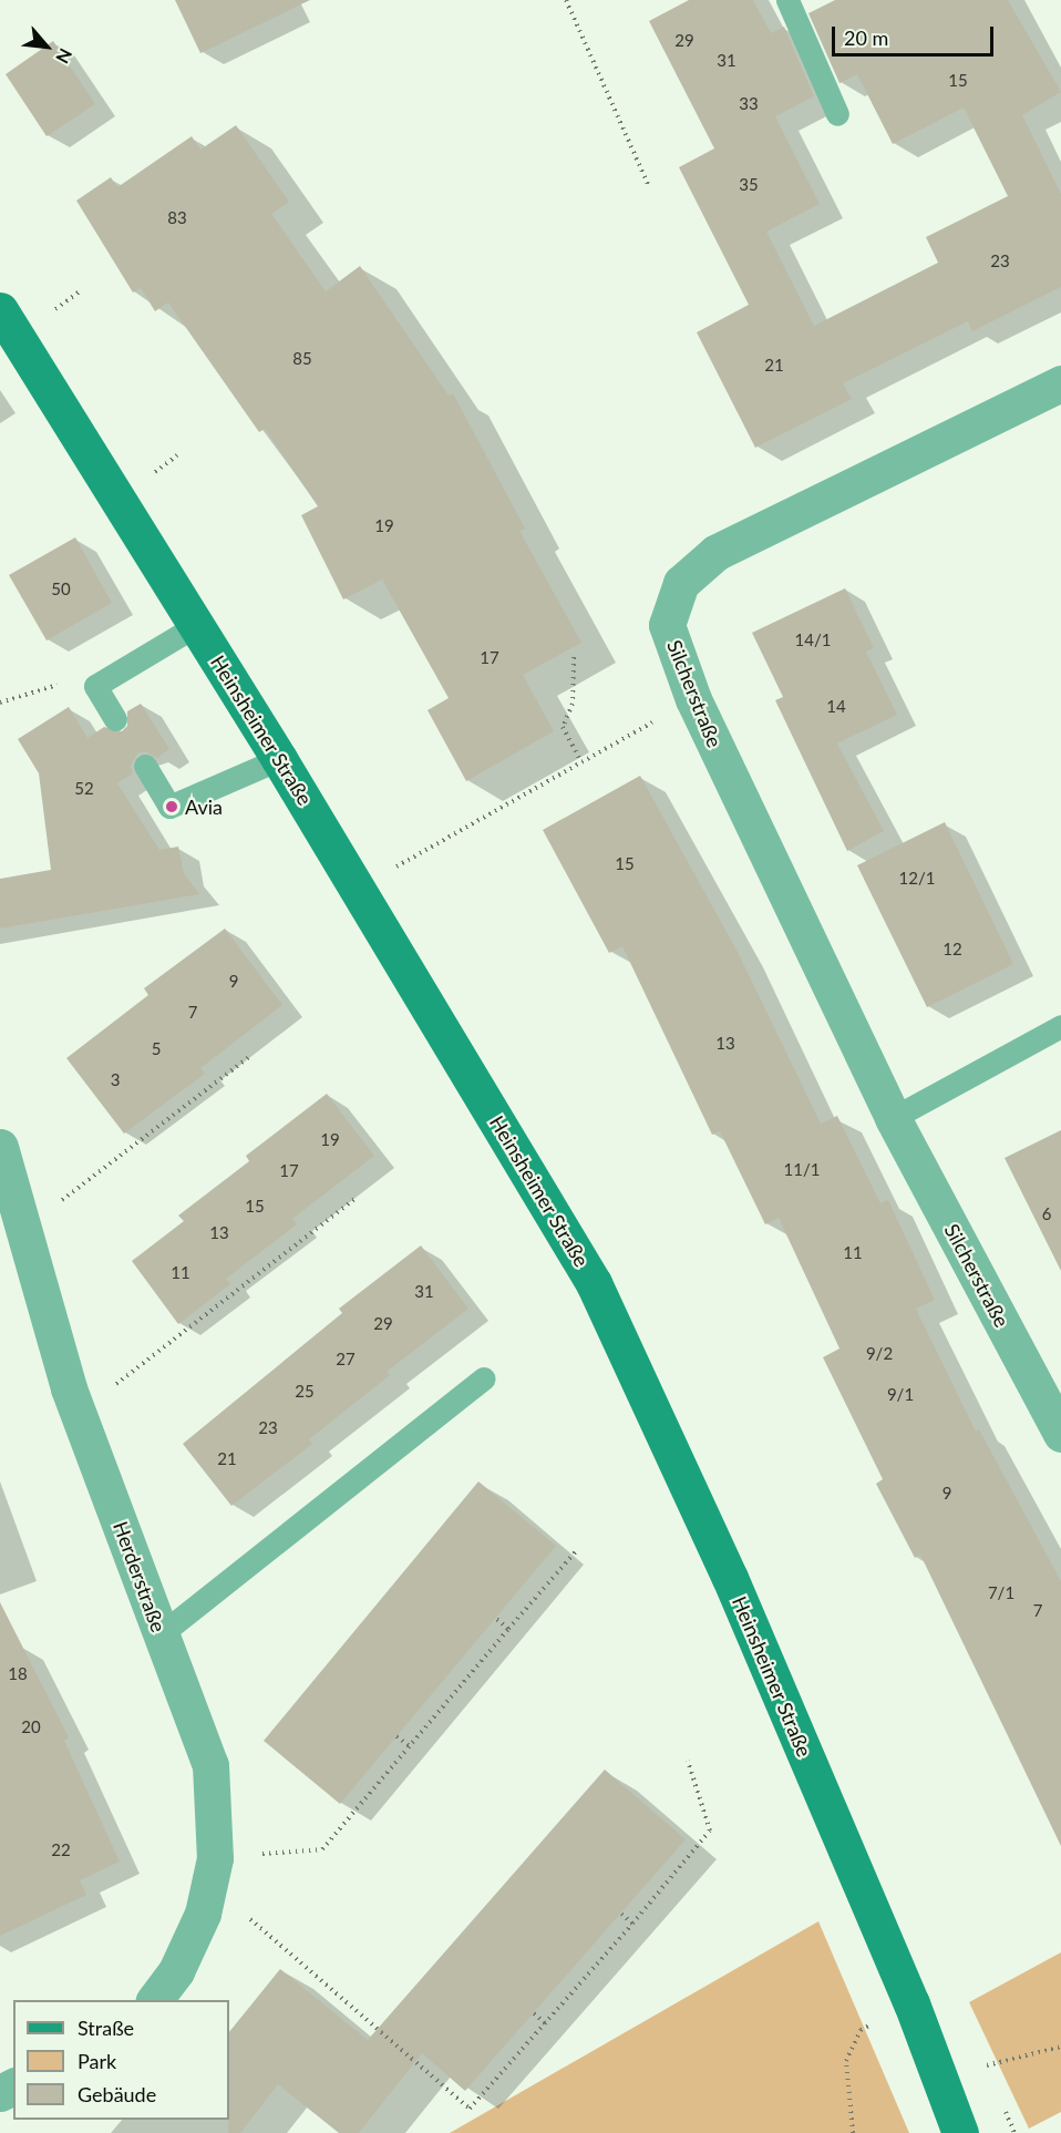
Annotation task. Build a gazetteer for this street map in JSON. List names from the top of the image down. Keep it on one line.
{"streets":{"street":["Silcherstraße","Heinsheimer Straße","Herderstraße"]},"places":["Avia"],"house_numbers":["29","31","15","33","35","83","23","85","21","19","50","14/1","17","14","52","15","12/1","12","9","7","13","5","3","19","11/1","17","15","6","13","11","11","31","29","9/2","27","25","9/1","23","21","9","7/1","7","18","20","22"],"legend":["Straße","Park","Gebäude"],"scale_bar":"20 m","north":"bottom right"}
